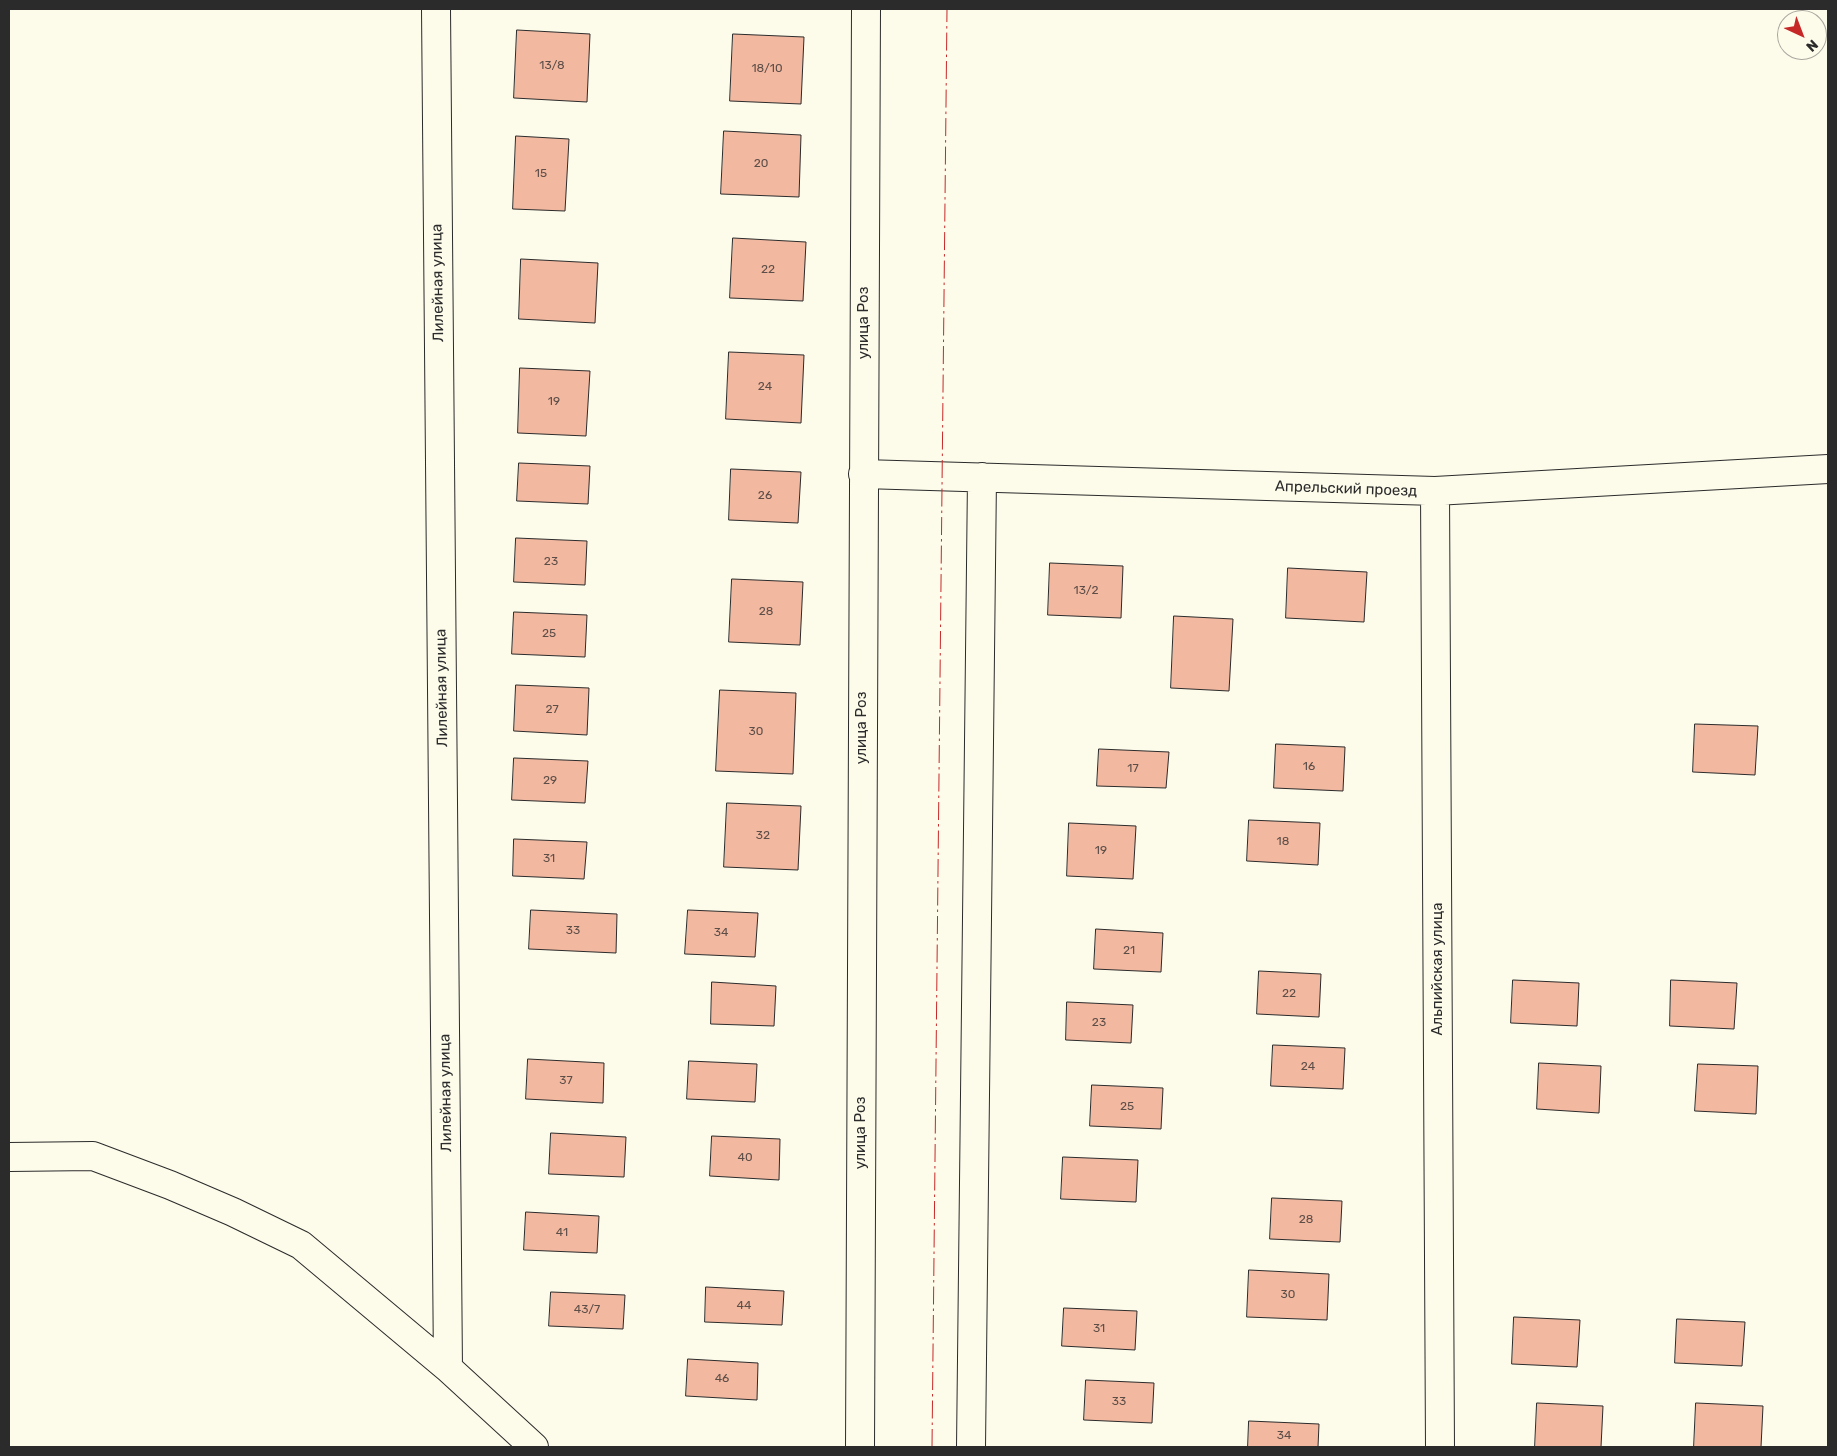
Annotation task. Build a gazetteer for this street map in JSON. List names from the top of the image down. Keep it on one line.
{"streets":{"street":["Лилейная улица","улица Роз","Апрельский проезд","Альпийская улица"]},"crossings":[["улица Роз","Апрельский проезд"],["Апрельский проезд","Альпийская улица"]],"house_numbers":["13/8","18/10","20","15","22","24","19","26","23","13/2","28","25","27","30","16","17","29","32","18","19","31","33","34","21","22","23","24","37","25","40","28","41","30","44","43/7","31","46","33","34"],"north":"bottom right"}
